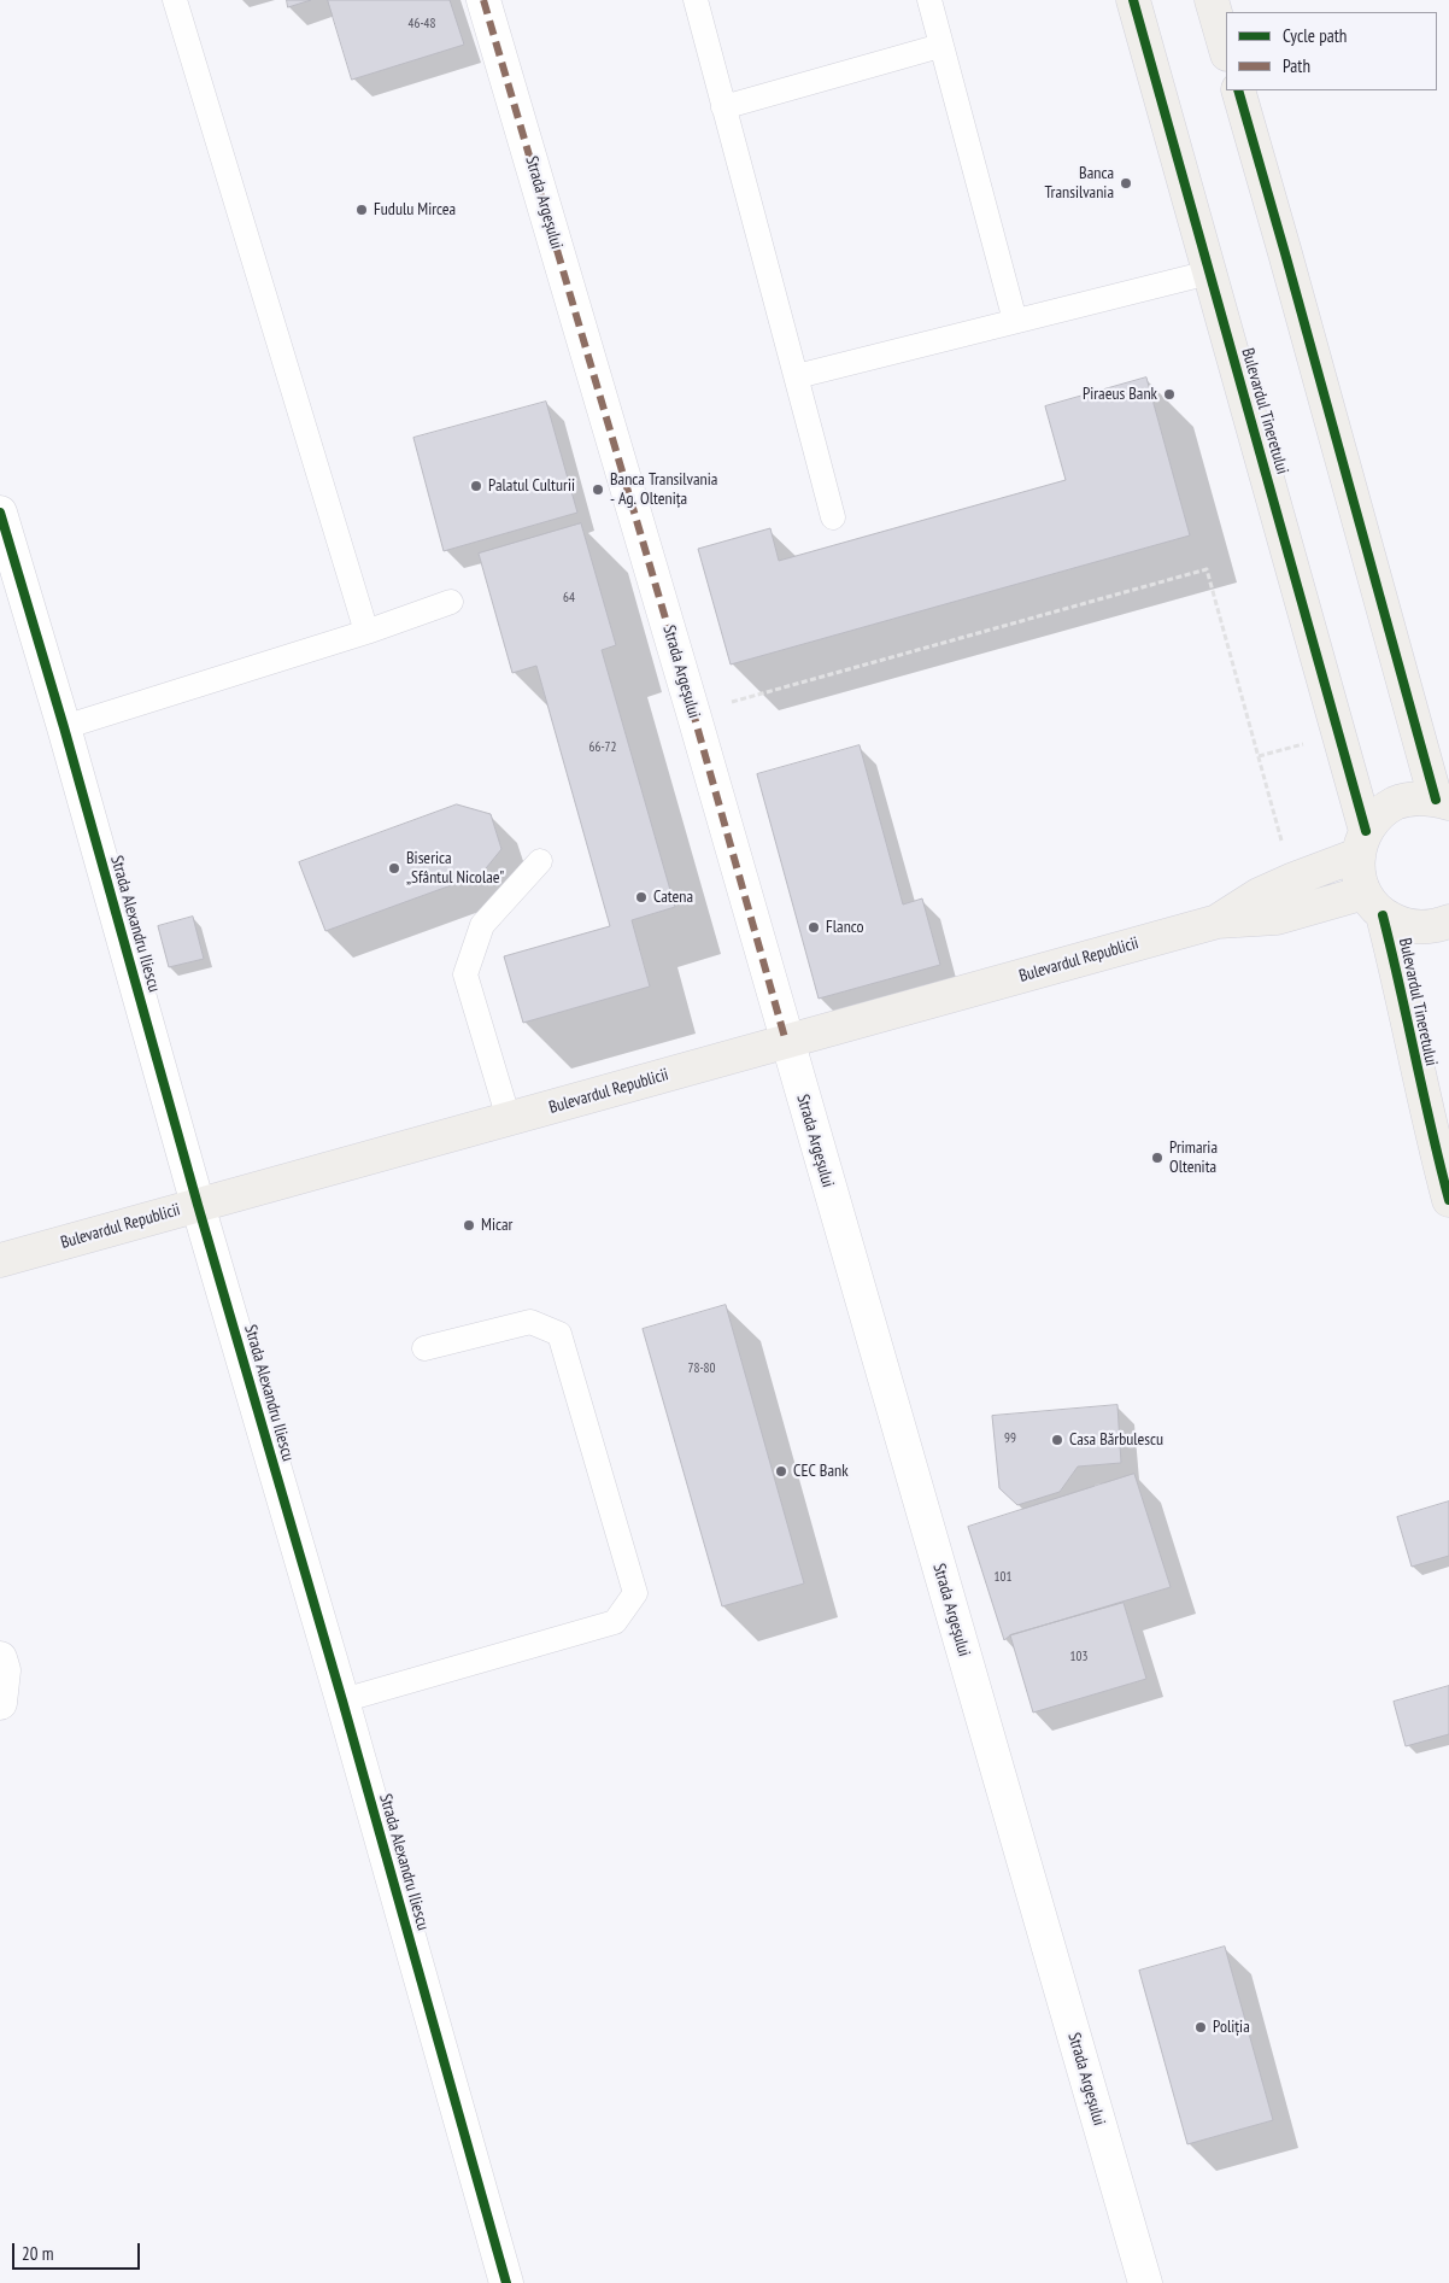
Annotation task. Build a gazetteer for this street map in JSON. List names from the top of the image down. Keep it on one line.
{"streets":{"main road":["Bulevardul Tineretului","Bulevardul Republicii"],"street":["Strada Argeșului","Strada Alexandru Iliescu"]},"crossings":[["Strada Argeșului","Bulevardul Republicii"],["Bulevardul Tineretului","Bulevardul Republicii"],["Strada Alexandru Iliescu","Bulevardul Republicii"]],"places":["Banca Transilvania","Fudulu Mircea","Piraeus Bank","Palatul Culturii","Banca Transilvania - Ag. Oltenița","Biserica „Sfântul Nicolae\"","Catena","Flanco","Primaria Oltenita","Micar","Casa Bărbulescu","CEC Bank","Poliția"],"house_numbers":["46-48","64","66-72","78-80","99","101","103"],"legend":["Cycle path","Path"],"scale_bar":"20 m"}
